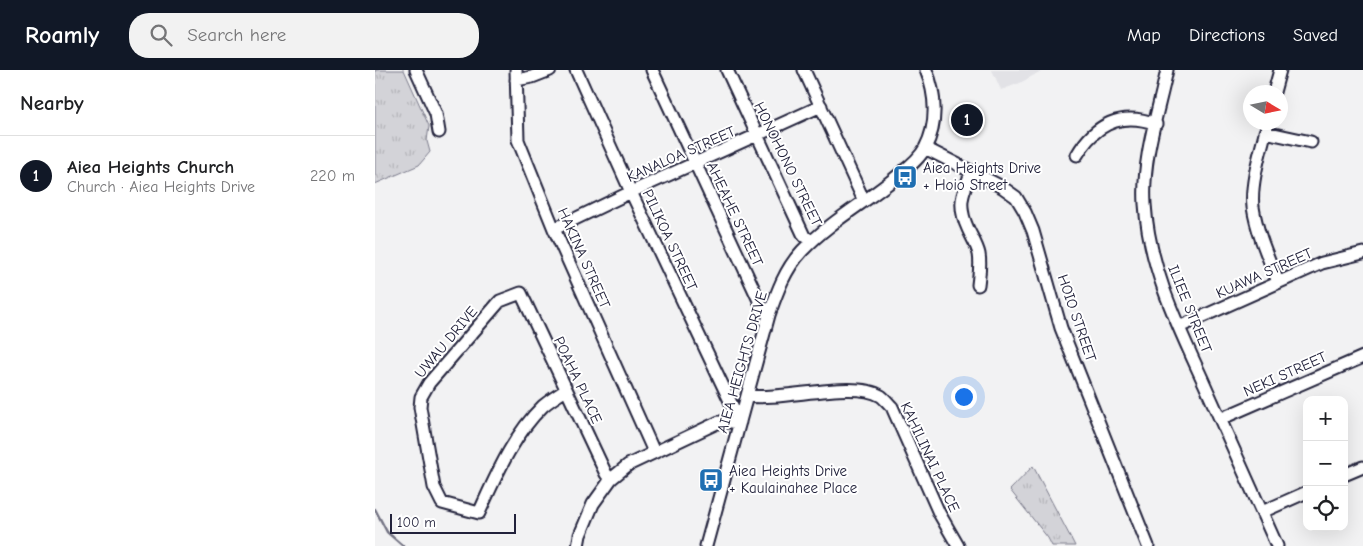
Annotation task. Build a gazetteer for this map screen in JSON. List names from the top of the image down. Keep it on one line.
{"streets":{"street":["KANALOA STREET","HONOHONO STREET","AHEAHE STREET","PILIKOA STREET","HAKINA STREET","KUAWA STREET","ILIEE STREET","HOIO STREET","UWAU DRIVE","AIEA HEIGHTS DRIVE","NEKI STREET","POAHA PLACE","KAHILINAI PLACE"]},"crossings":[["KANALOA STREET","HONOHONO STREET"],["KANALOA STREET","AHEAHE STREET"],["KANALOA STREET","PILIKOA STREET"],["KANALOA STREET","HAKINA STREET"],["HONOHONO STREET","AIEA HEIGHTS DRIVE"],["AHEAHE STREET","AIEA HEIGHTS DRIVE"],["PILIKOA STREET","AIEA HEIGHTS DRIVE"],["KUAWA STREET","ILIEE STREET"],["ILIEE STREET","NEKI STREET"],["HOIO STREET","AIEA HEIGHTS DRIVE"],["UWAU DRIVE","POAHA PLACE"],["AIEA HEIGHTS DRIVE","KAHILINAI PLACE"]],"places":{"bus stop":["Aiea Heights Drive + Hoio Street","Aiea Heights Drive + Kaulainahee Place"]},"scale_bar":"100 m","north":"right","page":{"header":"Roamly","search":"Search here","nav":["Map","Directions","Saved"],"heading":"Nearby","pins":"1","list":[{"mark":"1","name":"Aiea Heights Church","note":"Church · Aiea Heights Drive","value":"220 m"}],"map_buttons":["+","−"],"scale":"100 m"}}
